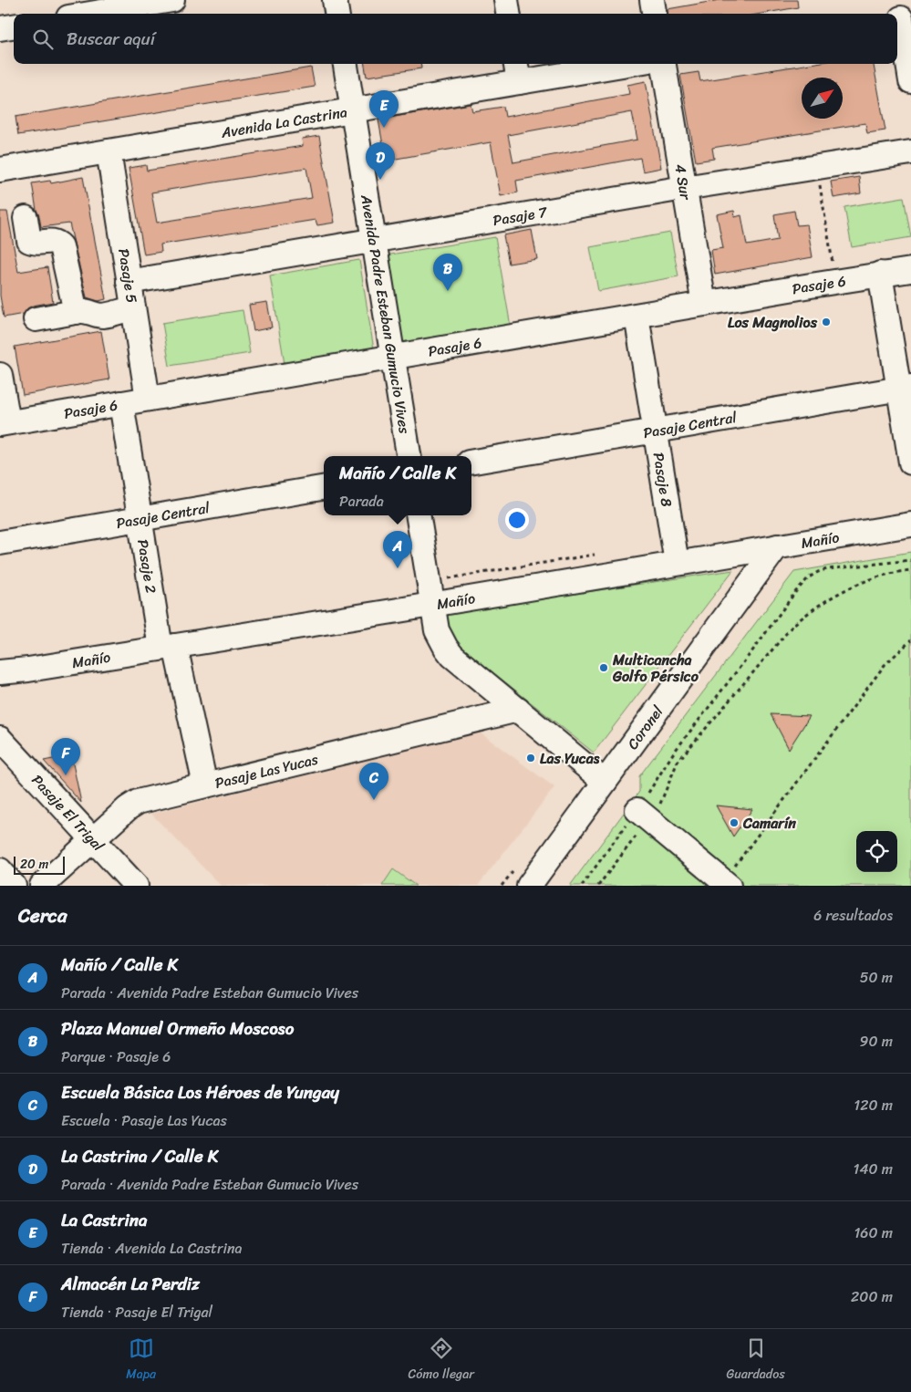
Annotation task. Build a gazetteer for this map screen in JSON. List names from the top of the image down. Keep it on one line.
{"streets":{"street":["Avenida La Castrina","4 Sur","Pasaje 7","Pasaje 5","Pasaje 6","Avenida Padre Esteban Gumucio Vives","Pasaje Central","Pasaje 8","Mañío","Pasaje 2","Coronel","Pasaje Las Yucas","Pasaje El Trigal"]},"crossings":[["Avenida La Castrina","Pasaje 5"],["Avenida La Castrina","Avenida Padre Esteban Gumucio Vives"],["4 Sur","Pasaje 7"],["4 Sur","Pasaje 6"],["Pasaje 7","Pasaje 5"],["Pasaje 7","Avenida Padre Esteban Gumucio Vives"],["Pasaje 5","Pasaje 6"],["Pasaje 6","Avenida Padre Esteban Gumucio Vives"],["Pasaje 6","Pasaje 8"],["Pasaje 6","Pasaje 2"],["Pasaje Central","Pasaje 8"],["Pasaje Central","Pasaje 2"],["Pasaje 8","Mañío"],["Mañío","Pasaje 2"],["Mañío","Coronel"],["Pasaje 2","Pasaje Las Yucas"],["Pasaje Las Yucas","Pasaje El Trigal"]],"places":["Los Magnolios","Multicancha Golfo Pérsico","Las Yucas","Camarín"],"scale_bar":"20 m","north":"top right","page":{"search":"Buscar aquí","pins":["E","D","B","A","F","C"],"popup":["Mañío / Calle K","Parada"],"scale":"20 m","heading":["Cerca","6 resultados"],"list":[{"mark":"A","name":"Mañío / Calle K","note":"Parada · Avenida Padre Esteban Gumucio Vives","value":"50 m"},{"mark":"B","name":"Plaza Manuel Ormeño Moscoso","note":"Parque · Pasaje 6","value":"90 m"},{"mark":"C","name":"Escuela Básica Los Héroes de Yungay","note":"Escuela · Pasaje Las Yucas","value":"120 m"},{"mark":"D","name":"La Castrina / Calle K","note":"Parada · Avenida Padre Esteban Gumucio Vives","value":"140 m"},{"mark":"E","name":"La Castrina","note":"Tienda · Avenida La Castrina","value":"160 m"},{"mark":"F","name":"Almacén La Perdiz","note":"Tienda · Pasaje El Trigal","value":"200 m"}],"nav":["Mapa","Cómo llegar","Guardados"]}}
